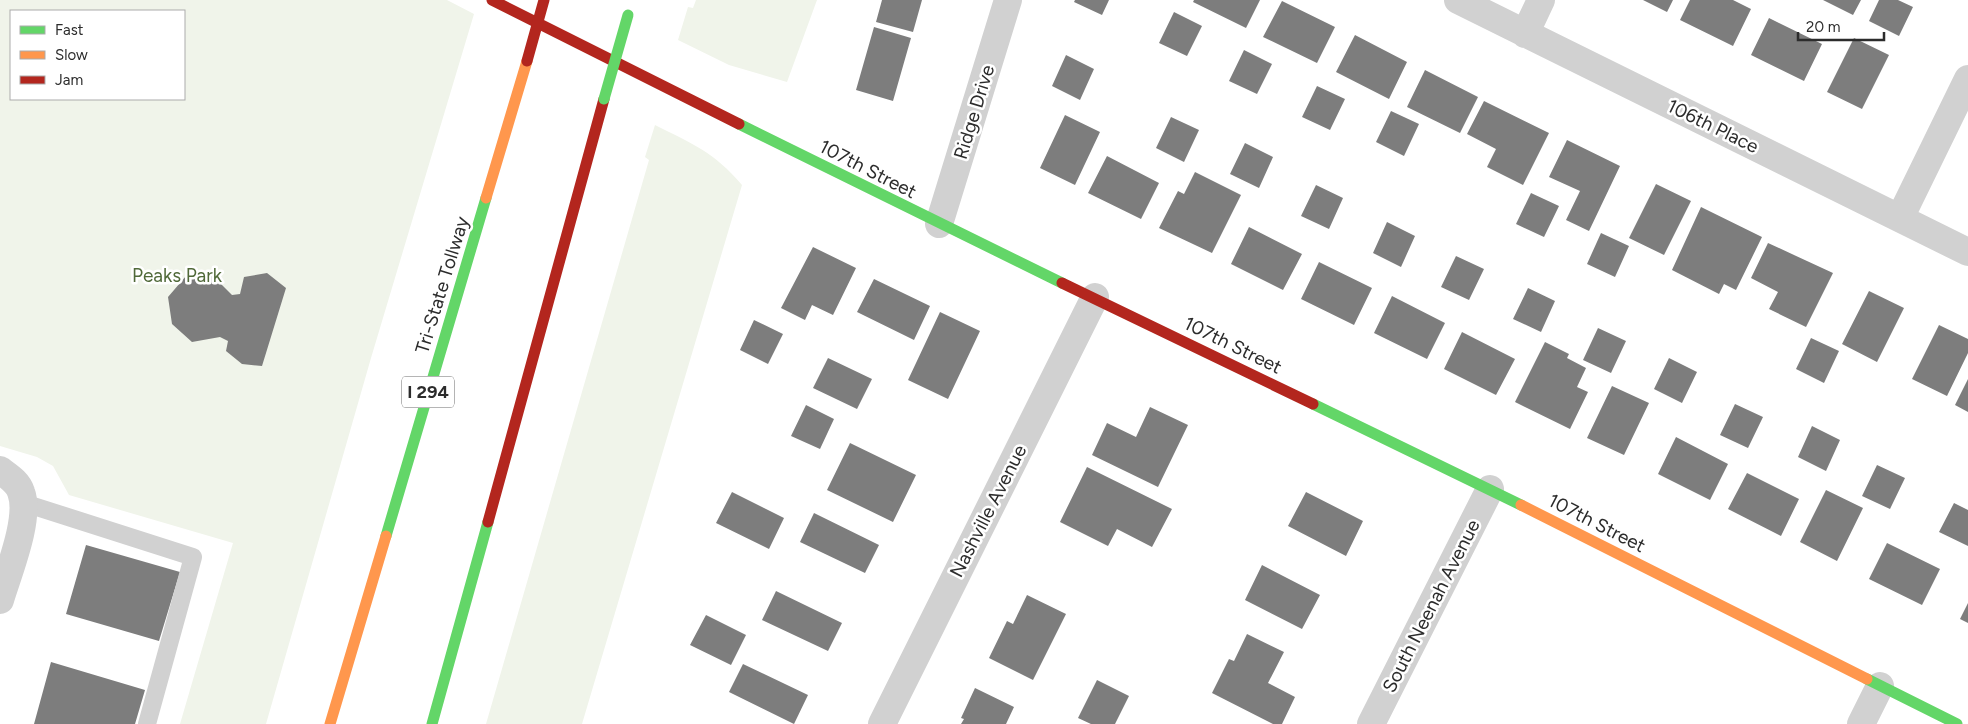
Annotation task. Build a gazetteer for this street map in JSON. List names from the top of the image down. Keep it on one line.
{"streets":{"main road":["107th Street","Tri-State Tollway","I 294"],"street":["Ridge Drive","106th Place","Nashville Avenue","South Neenah Avenue"]},"crossings":[["Ridge Drive","107th Street"],["107th Street","Nashville Avenue"],["107th Street","South Neenah Avenue"]],"parks":["Peaks Park"],"legend":["Fast","Slow","Jam"],"scale_bar":"20 m"}
